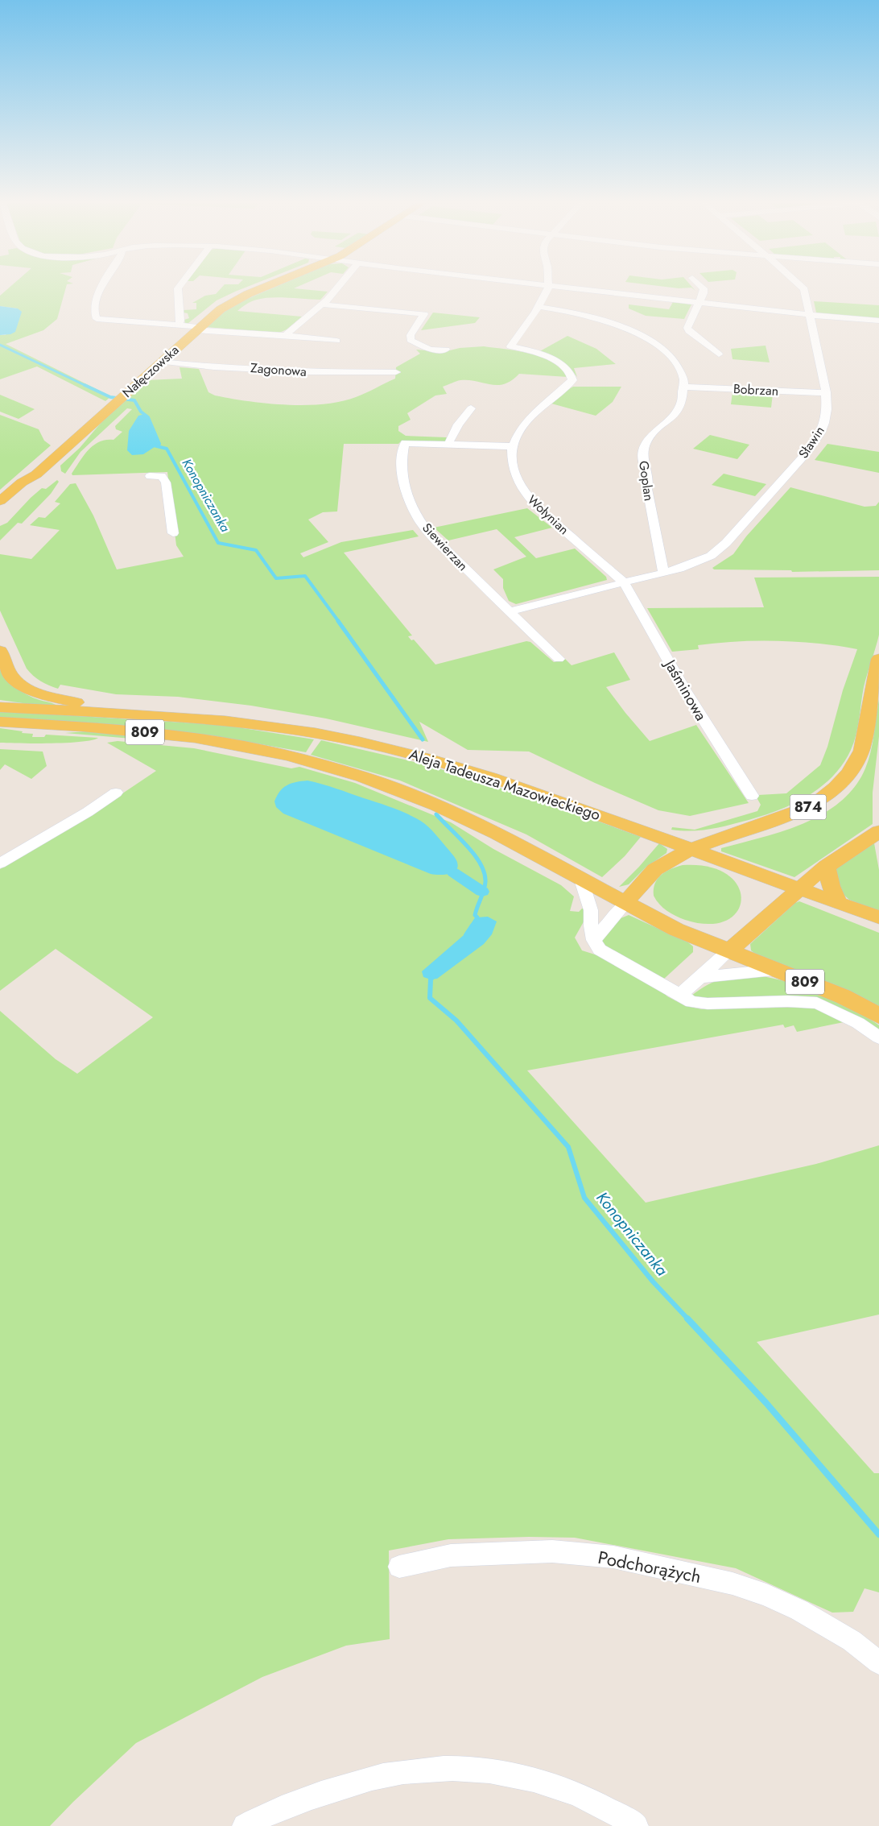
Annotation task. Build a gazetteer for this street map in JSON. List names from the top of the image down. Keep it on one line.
{"streets":{"main road":["Nałęczowska","809","Aleja Tadeusza Mazowieckiego","874"],"street":["Zagonowa","Bobrzan","Sławin","Goplan","Wołynian","Siewierzan","Jaśminowa","Podchorążych"]},"crossings":[["Zagonowa","Nałęczowska"],["Bobrzan","Sławin"],["Bobrzan","Goplan"],["Sławin","Goplan"],["Sławin","Wołynian"],["Sławin","Jaśminowa"],["Wołynian","Siewierzan"],["Wołynian","Jaśminowa"],["809","Aleja Tadeusza Mazowieckiego"],["809","874"],["Aleja Tadeusza Mazowieckiego","874"]],"water":["Konopniczanka"]}
